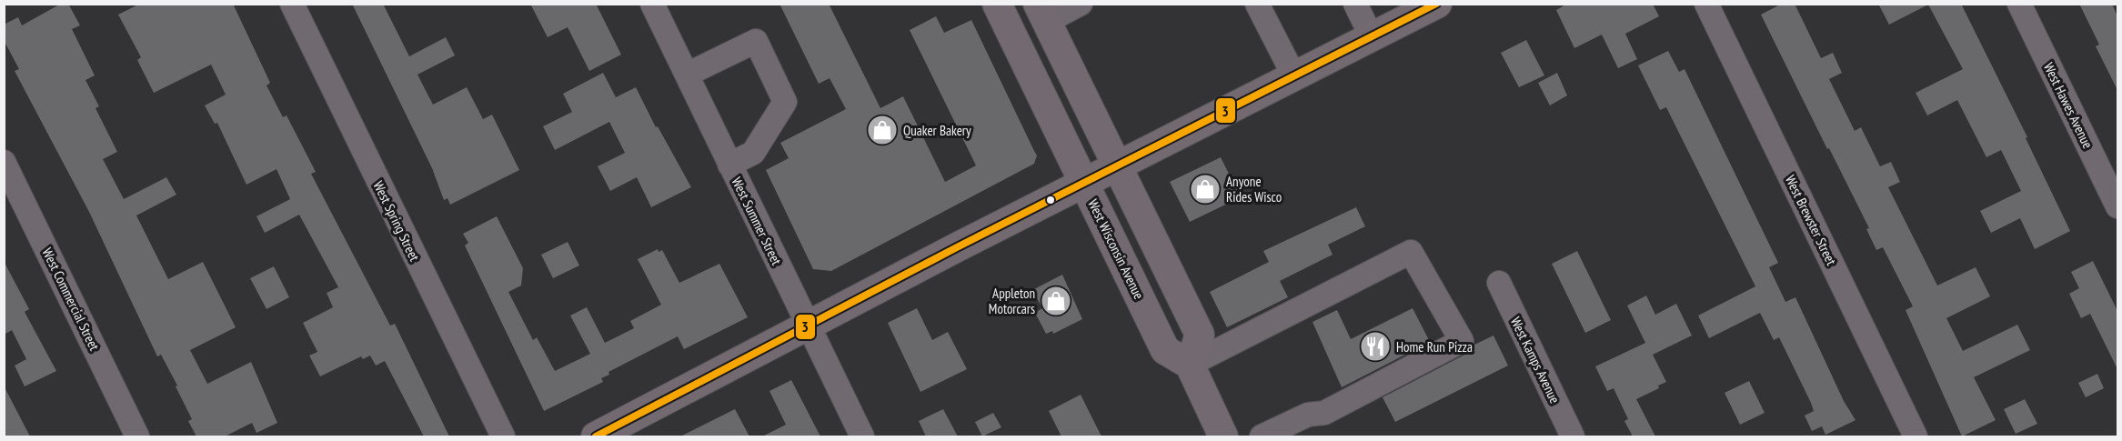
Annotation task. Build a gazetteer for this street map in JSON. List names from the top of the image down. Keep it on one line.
{"streets":{"main road":["West Wisconsin Avenue"],"street":["West Hawes Avenue","West Brewster Street","West Spring Street","West Summer Street","West Commercial Street","West Kamps Avenue"]},"places":{"shop":["Quaker Bakery","Anyone Rides Wisco","Appleton Motorcars"],"restaurant":["Home Run Pizza"]},"lines":["transit line 3"]}
